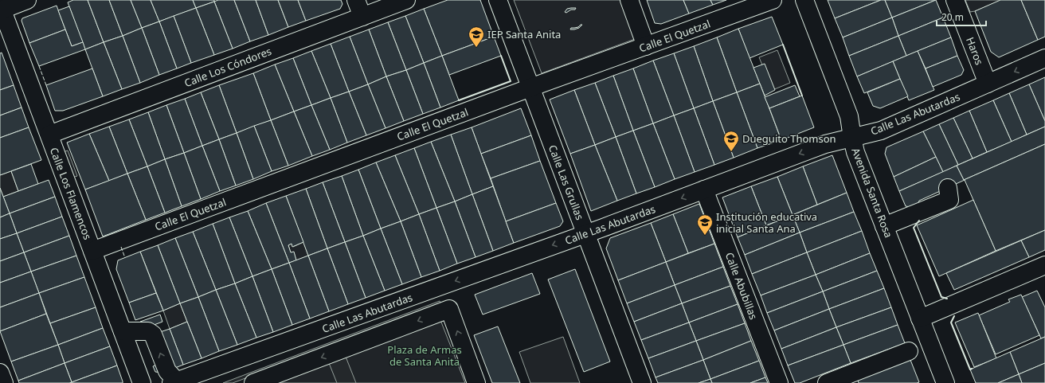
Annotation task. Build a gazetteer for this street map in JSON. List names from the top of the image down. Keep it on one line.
{"streets":{"street":["Calle El Quetzal","Haros","Calle Los Cóndores","Calle Las Abutardas","Calle Las Grullas","Avenida Santa Rosa","Calle Los Flamencos","Calle Abubillas"]},"crossings":[["Calle El Quetzal","Calle Las Grullas"],["Calle El Quetzal","Calle Los Flamencos"],["Haros","Calle Las Abutardas"],["Calle Los Cóndores","Calle Los Flamencos"],["Calle Las Abutardas","Calle Las Grullas"],["Calle Las Abutardas","Avenida Santa Rosa"],["Calle Las Abutardas","Calle Abubillas"]],"one_way":["Calle Las Abutardas"],"parks":["Plaza de Armas de Santa Anita"],"places":{"school or university":["IEP Santa Anita","Dueguito Thomson","Institución educativa inicial Santa Ana"]},"scale_bar":"20 m"}
